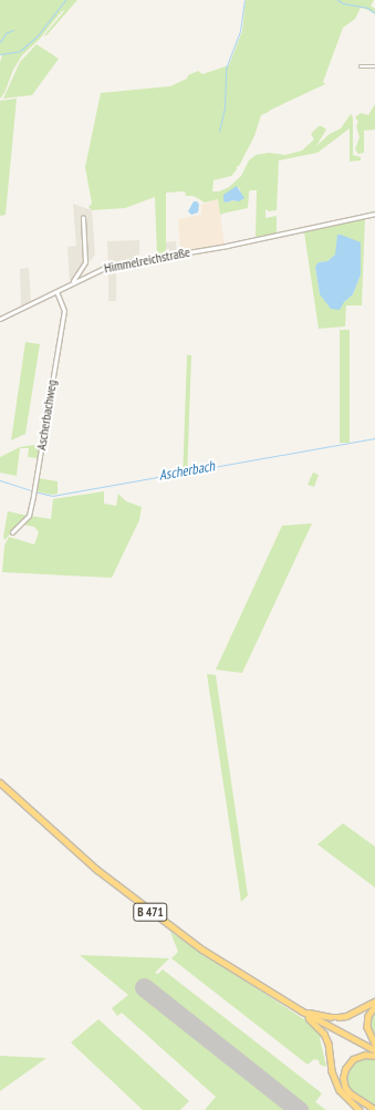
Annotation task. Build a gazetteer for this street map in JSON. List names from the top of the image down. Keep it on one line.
{"streets":{"highway":["B 471"],"street":["Himmelreichstraße","Ascherbachweg"]},"crossings":[["Himmelreichstraße","Ascherbachweg"]],"water":["Ascherbach"]}
